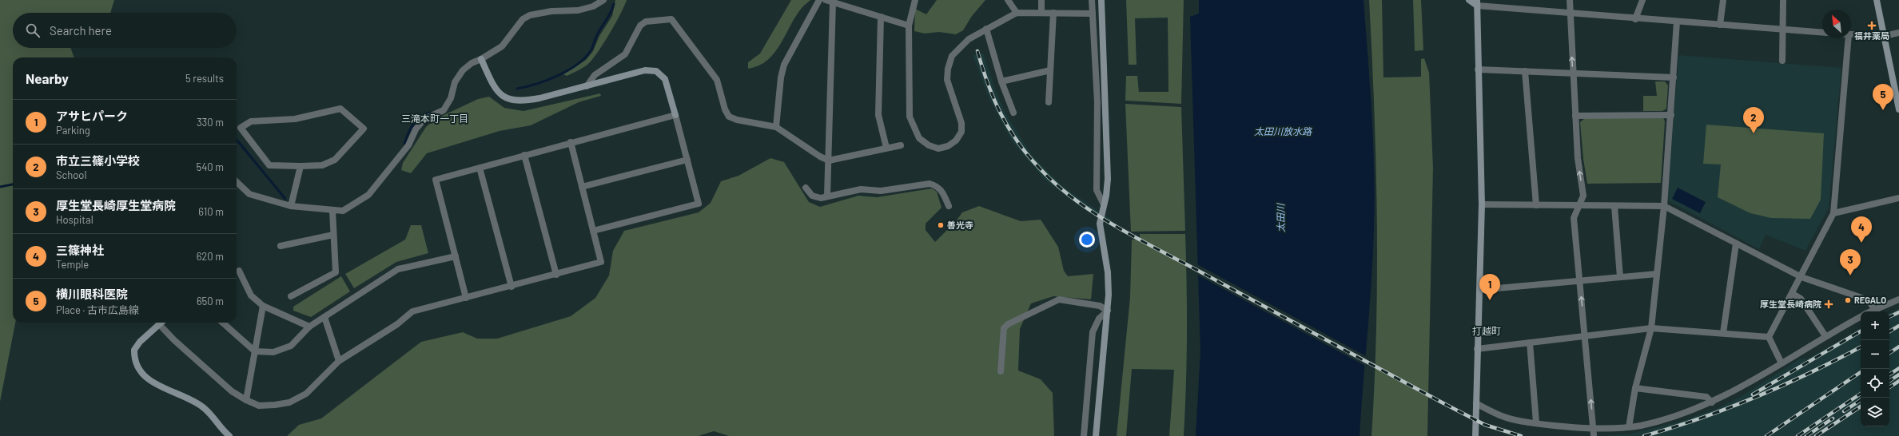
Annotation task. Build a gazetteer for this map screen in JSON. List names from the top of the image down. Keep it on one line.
{"districts":["三滝本町一丁目","打越町"],"water":["太田川放水路","太田川"],"places":{"health":["福井薬局","厚生堂長崎病院"],"other":["善光寺","REGALO"]},"north":"top left","page":{"search":"Search here","heading":["Nearby","5 results"],"pins":["5","2","4","3","1"],"list":[{"mark":"1","name":"アサヒパーク","note":"Parking","value":"330 m"},{"mark":"2","name":"市立三篠小学校","note":"School","value":"540 m"},{"mark":"3","name":"厚生堂長崎厚生堂病院","note":"Hospital","value":"610 m"},{"mark":"4","name":"三篠神社","note":"Temple","value":"620 m"},{"mark":"5","name":"横川眼科医院","note":"Place · 古市広島線","value":"650 m"}],"map_buttons":["+","−"]}}
